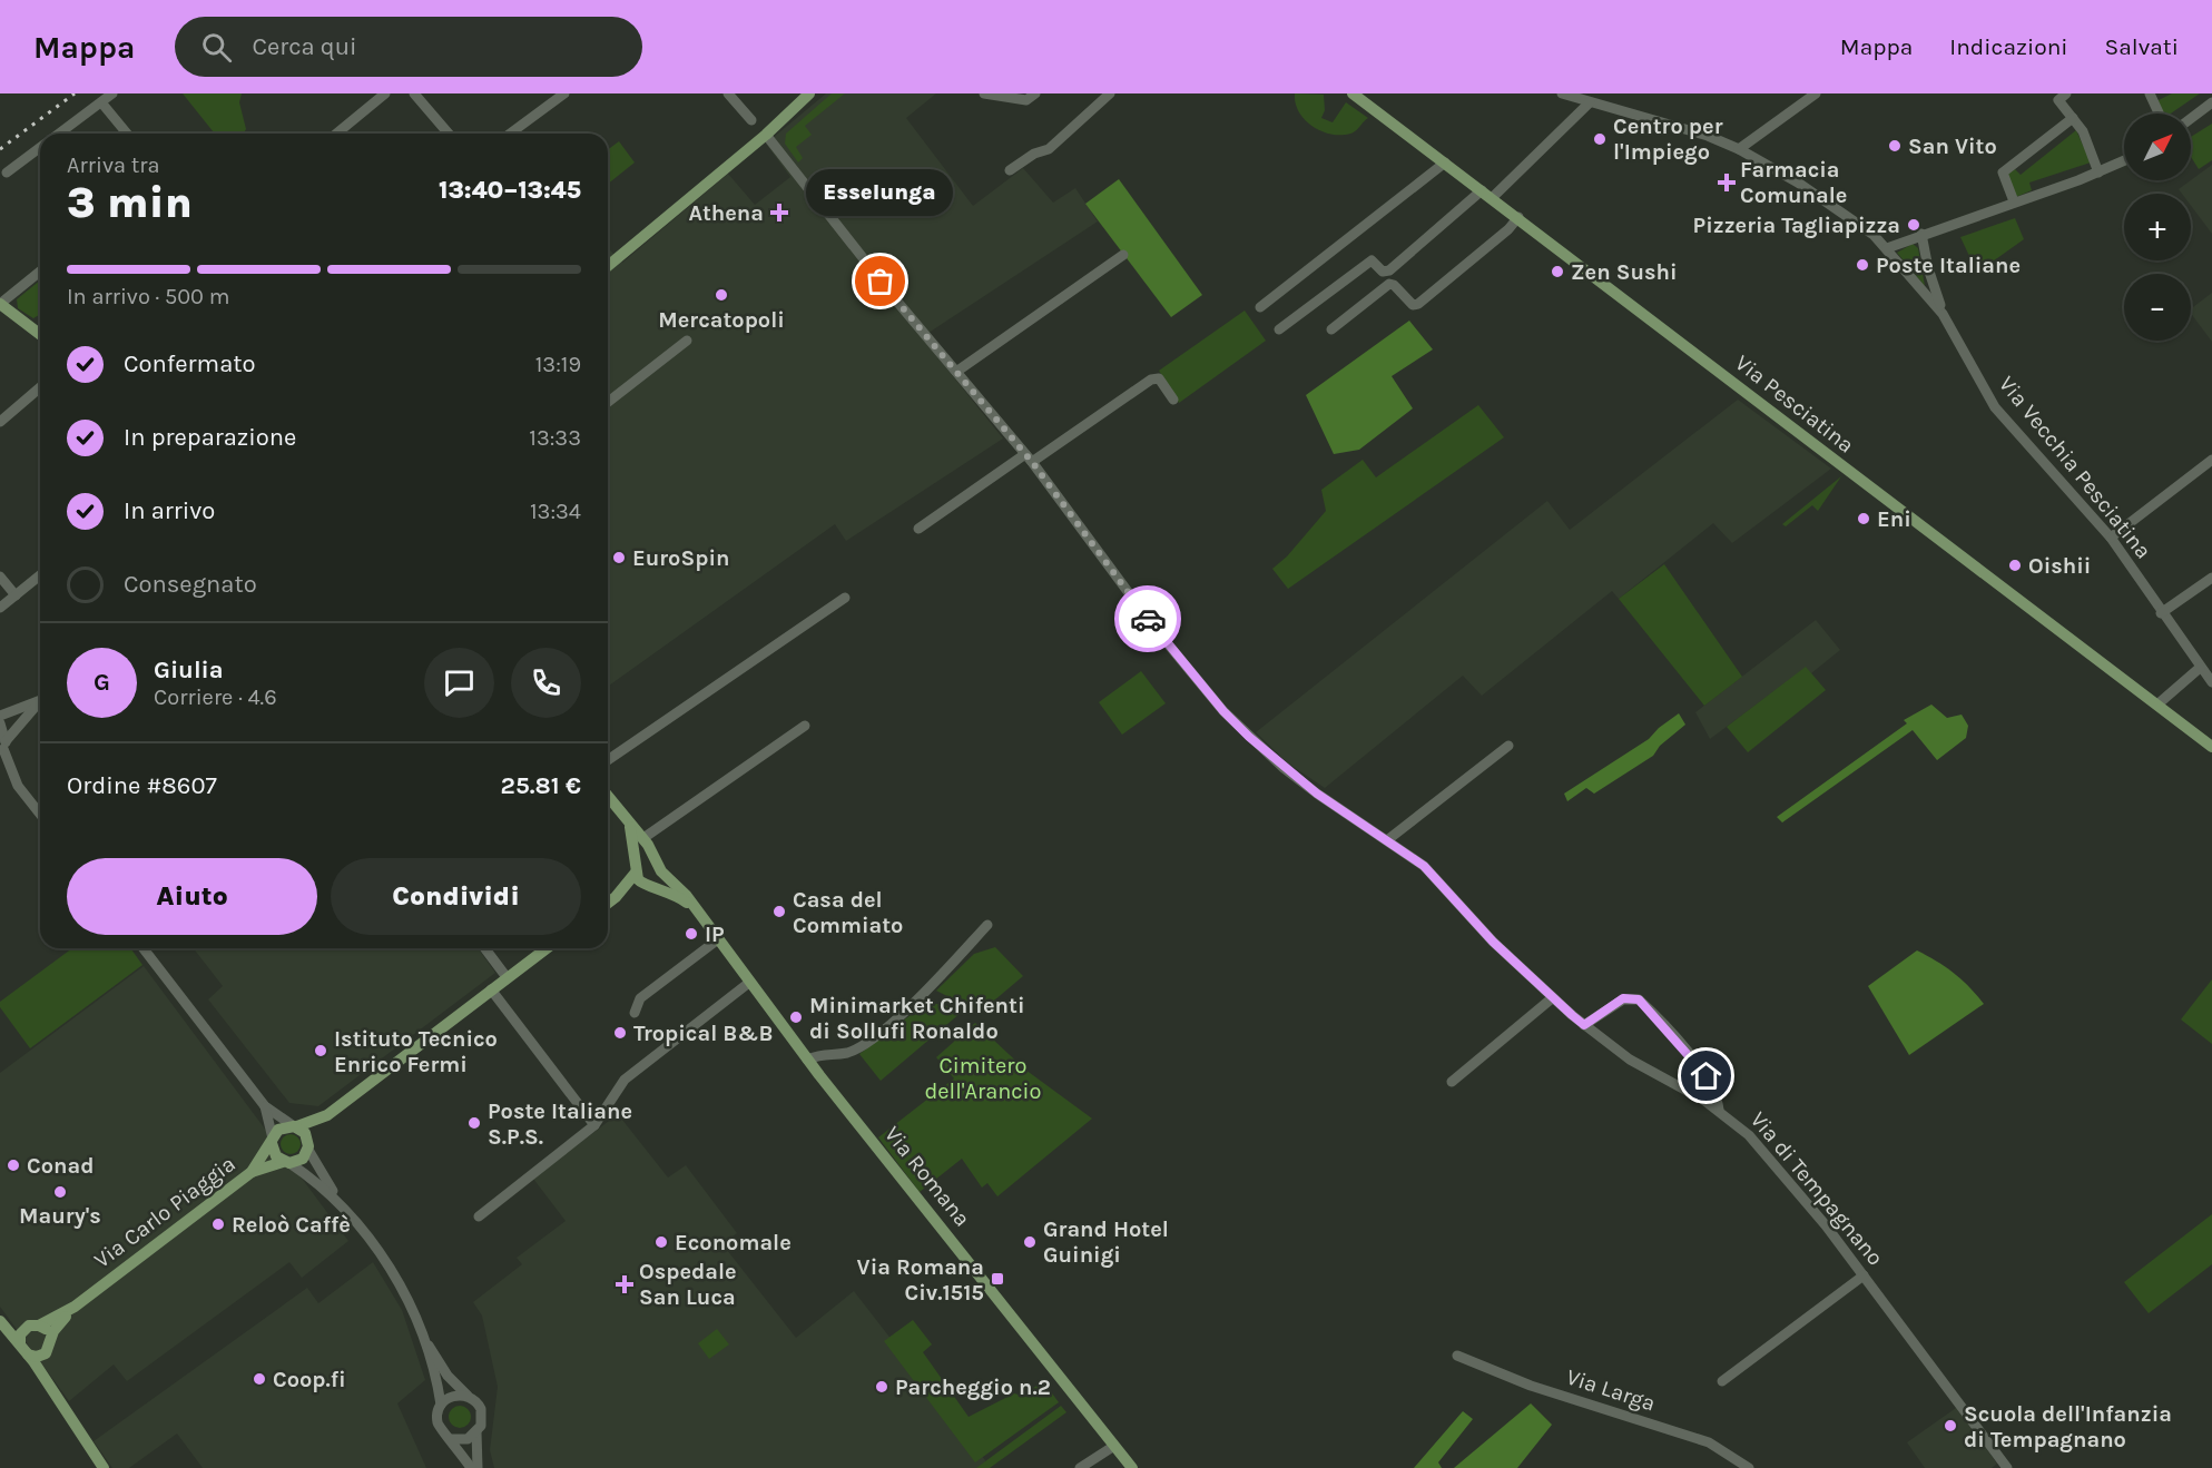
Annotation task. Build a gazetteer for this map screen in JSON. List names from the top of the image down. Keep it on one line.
{"streets":{"main road":["Via Pesciatina","Via Romana","Via Carlo Piaggia"],"street":["Via Vecchia Pesciatina","Via di Tempagnano","Via Larga"]},"parks":["Cimitero dell'Arancio"],"places":{"other":["Centro per l'Impiego","San Vito","Pizzeria Tagliapizza","Poste Italiane","Zen Sushi","Esselunga","Mercatopoli","Eni","EuroSpin","Oishii","Casa del Commiato","IP","Minimarket Chifenti di Sollufi Ronaldo","Tropical B&B","Istituto Tecnico Enrico Fermi","Poste Italiane S.P.S.","Conad","Maury's","Reloò Caffè","Economale","Grand Hotel Guinigi","Coop.fi","Parcheggio n.2","Scuola dell'Infanzia di Tempagnano"],"health":["Farmacia Comunale","Athena","Ospedale San Luca"],"transit":["Via Romana Civ.1515"]},"north":"top right","page":{"header":"Mappa","search":"Cerca qui","nav":["Mappa","Indicazioni","Salvati"],"map_buttons":["+","−"],"heading":["3 min","Arriva tra","13:40–13:45"],"panel":["Giulia","Corriere · 4.6","Ordine #8607","25.81 €"],"bubble":"Esselunga","bar":"In arrivo · 500 m","list":[["Confermato","13:19"],["In preparazione","13:33"],["In arrivo","13:34"],"Consegnato"],"round":"G","buttons":["Aiuto","Condividi"]}}
